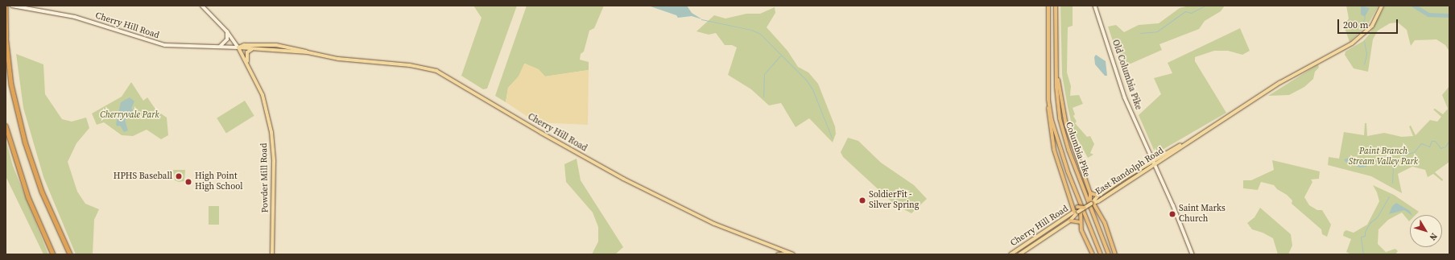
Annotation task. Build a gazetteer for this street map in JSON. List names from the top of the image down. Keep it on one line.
{"streets":{"highway":["Columbia Pike"],"main road":["Cherry Hill Road","Old Columbia Pike","East Randolph Road","Powder Mill Road"]},"crossings":[["Cherry Hill Road","East Randolph Road"],["Cherry Hill Road","Powder Mill Road"],["Old Columbia Pike","East Randolph Road"]],"parks":["Cherryvale Park","Paint Branch Stream Valley Park"],"places":["HPHS Baseball","High Point High School","SoldierFit - Silver Spring","Saint Marks Church"],"scale_bar":"200 m","north":"bottom right"}
